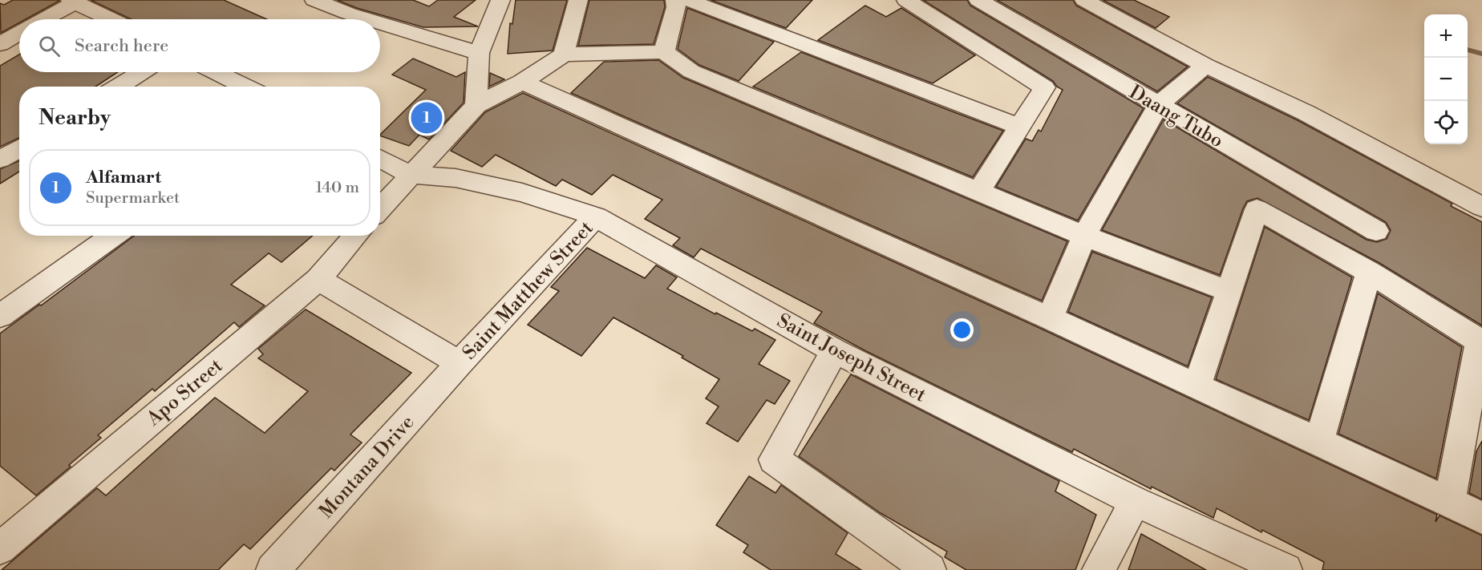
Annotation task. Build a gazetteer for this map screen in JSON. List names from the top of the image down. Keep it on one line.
{"streets":{"street":["Daang Tubo","Saint Matthew Street","Saint Joseph Street","Apo Street","Montana Drive"]},"crossings":[["Saint Matthew Street","Saint Joseph Street"],["Saint Matthew Street","Montana Drive"]],"page":{"map_buttons":["+","−"],"search":"Search here","heading":"Nearby","pins":"1","list":[{"mark":"1","name":"Alfamart","note":"Supermarket","value":"140 m"}]}}
